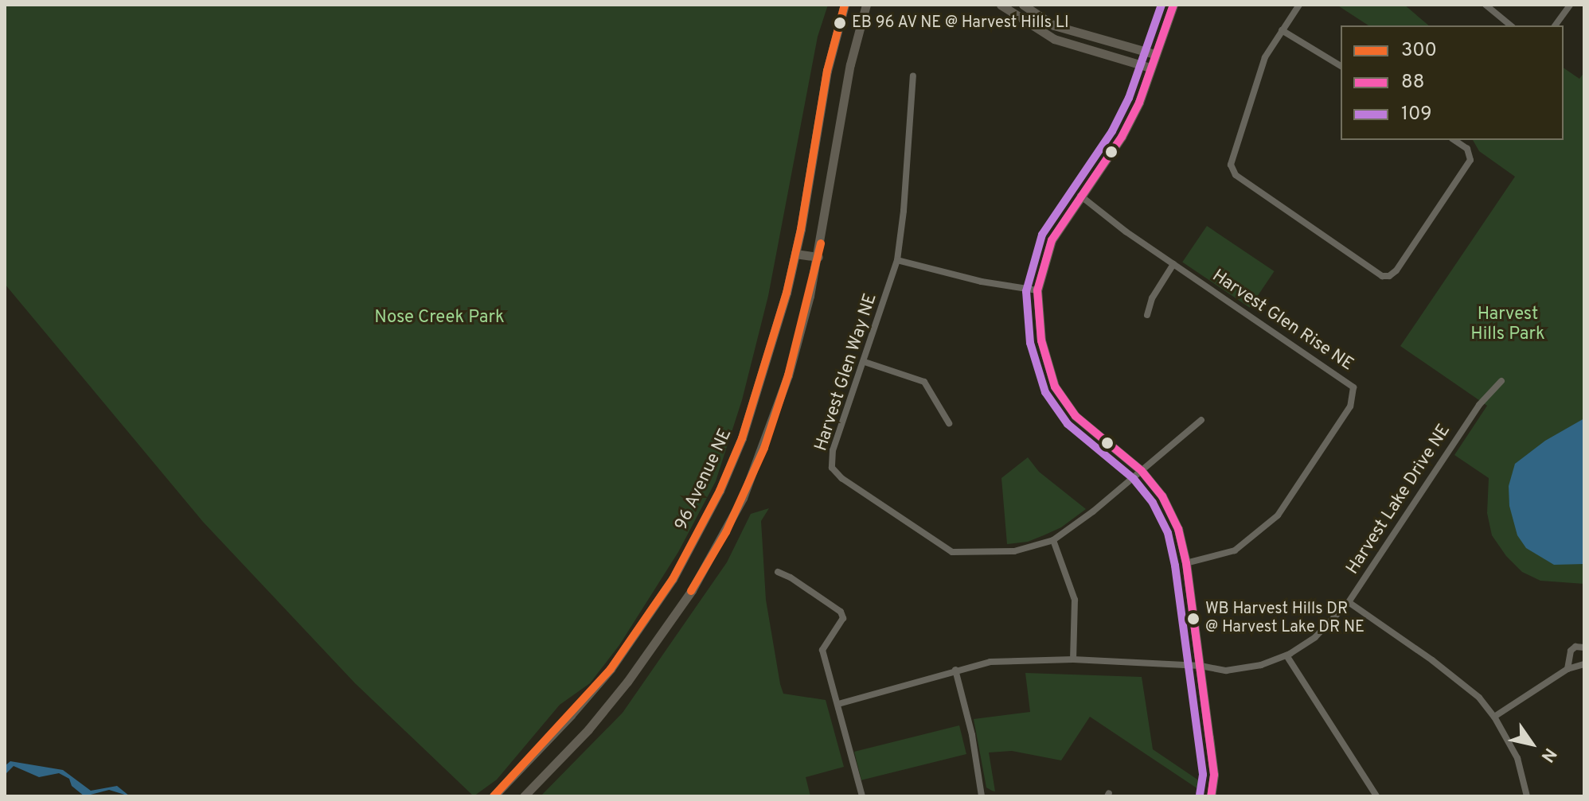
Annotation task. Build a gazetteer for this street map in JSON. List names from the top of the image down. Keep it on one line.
{"streets":{"main road":["96 Avenue NE"],"street":["Harvest Glen Rise NE","Harvest Glen Way NE","Harvest Lake Drive NE"]},"parks":["Harvest Hills Park","Nose Creek Park"],"places":["EB 96 AV NE @ Harvest Hills LI","WB Harvest Hills DR @ Harvest Lake DR NE"],"lines":["transit line 300","transit line 88","transit line 109"],"legend":["300","88","109"],"north":"bottom right"}
